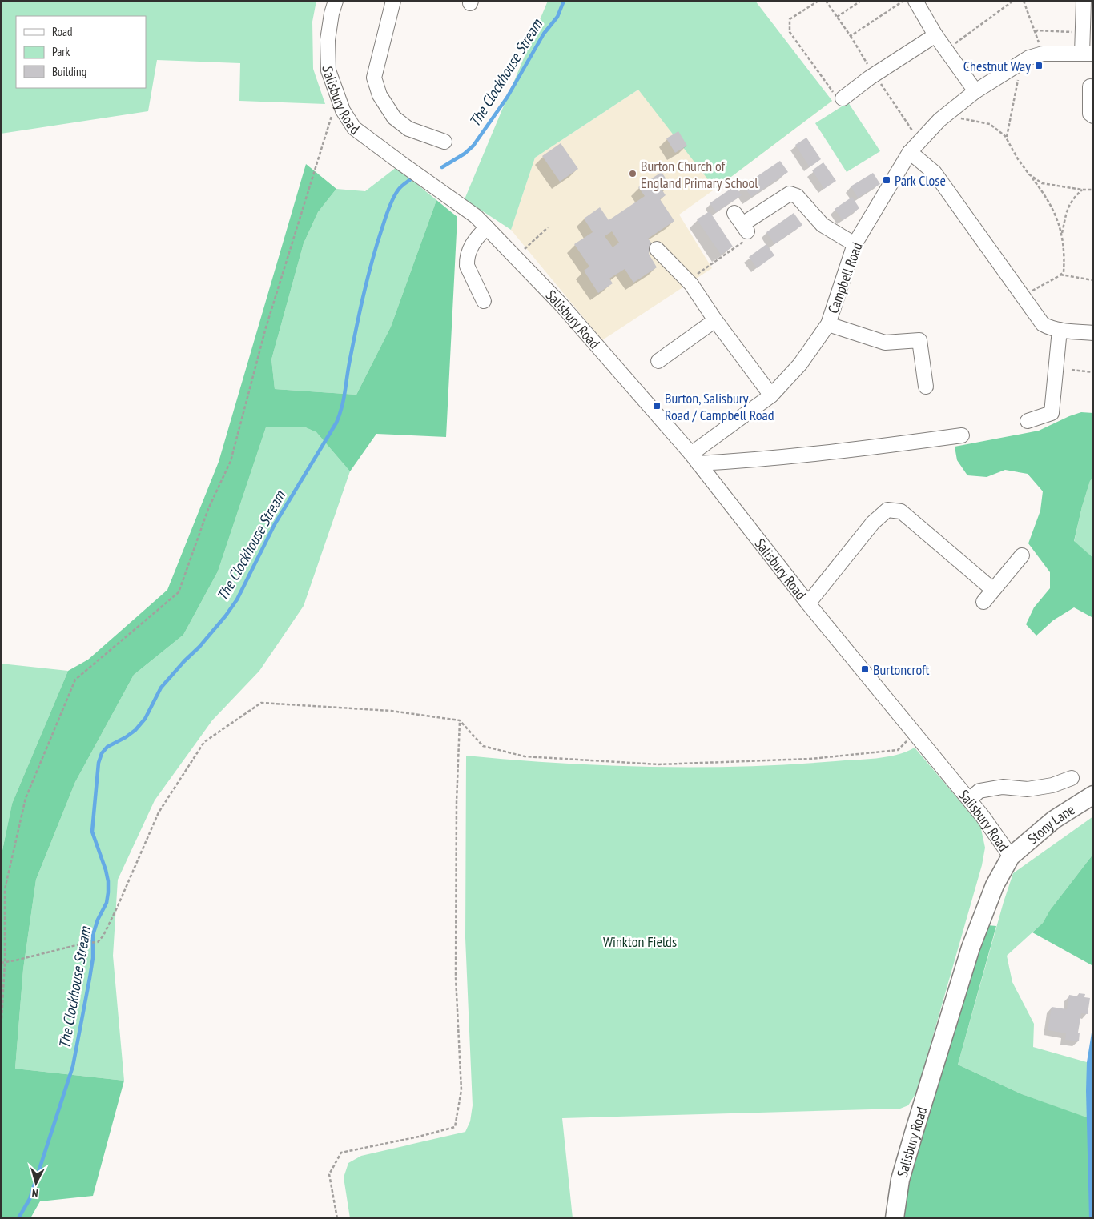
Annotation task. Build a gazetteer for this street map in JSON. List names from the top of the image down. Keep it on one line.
{"streets":{"main road":["Salisbury Road","Stony Lane"],"street":["Campbell Road"]},"crossings":[["Salisbury Road","Campbell Road"],["Salisbury Road","Stony Lane"]],"water":["The Clockhouse Stream"],"parks":["Winkton Fields"],"places":{"transit":["Chestnut Way","Park Close","Burton, Salisbury Road / Campbell Road","Burtoncroft"],"other":["Burton Church of England Primary School"]},"legend":["Road","Park","Building"],"north":"bottom"}
